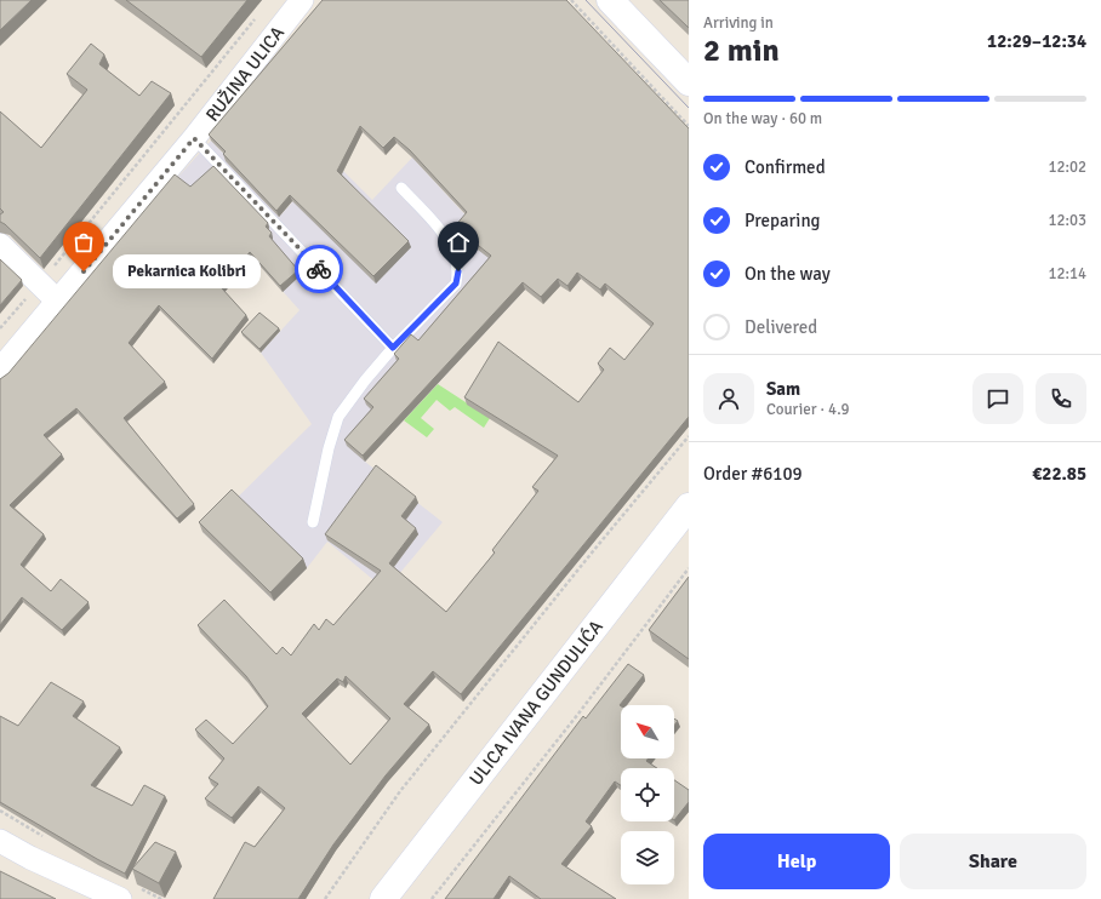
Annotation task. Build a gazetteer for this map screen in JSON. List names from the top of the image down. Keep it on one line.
{"streets":{"main road":["ULICA IVANA GUNDULIĆA"],"street":["RUŽINA ULICA"]},"places":["Pekarnica Kolibri"],"north":"top left","page":{"heading":["2 min","Arriving in","12:29–12:34"],"panel":["Sam","Courier · 4.9","Order #6109","€22.85"],"bar":"On the way · 60 m","list":[["Confirmed","12:02"],["Preparing","12:03"],["On the way","12:14"],"Delivered"],"bubble":"Pekarnica Kolibri","buttons":["Help","Share"]}}
